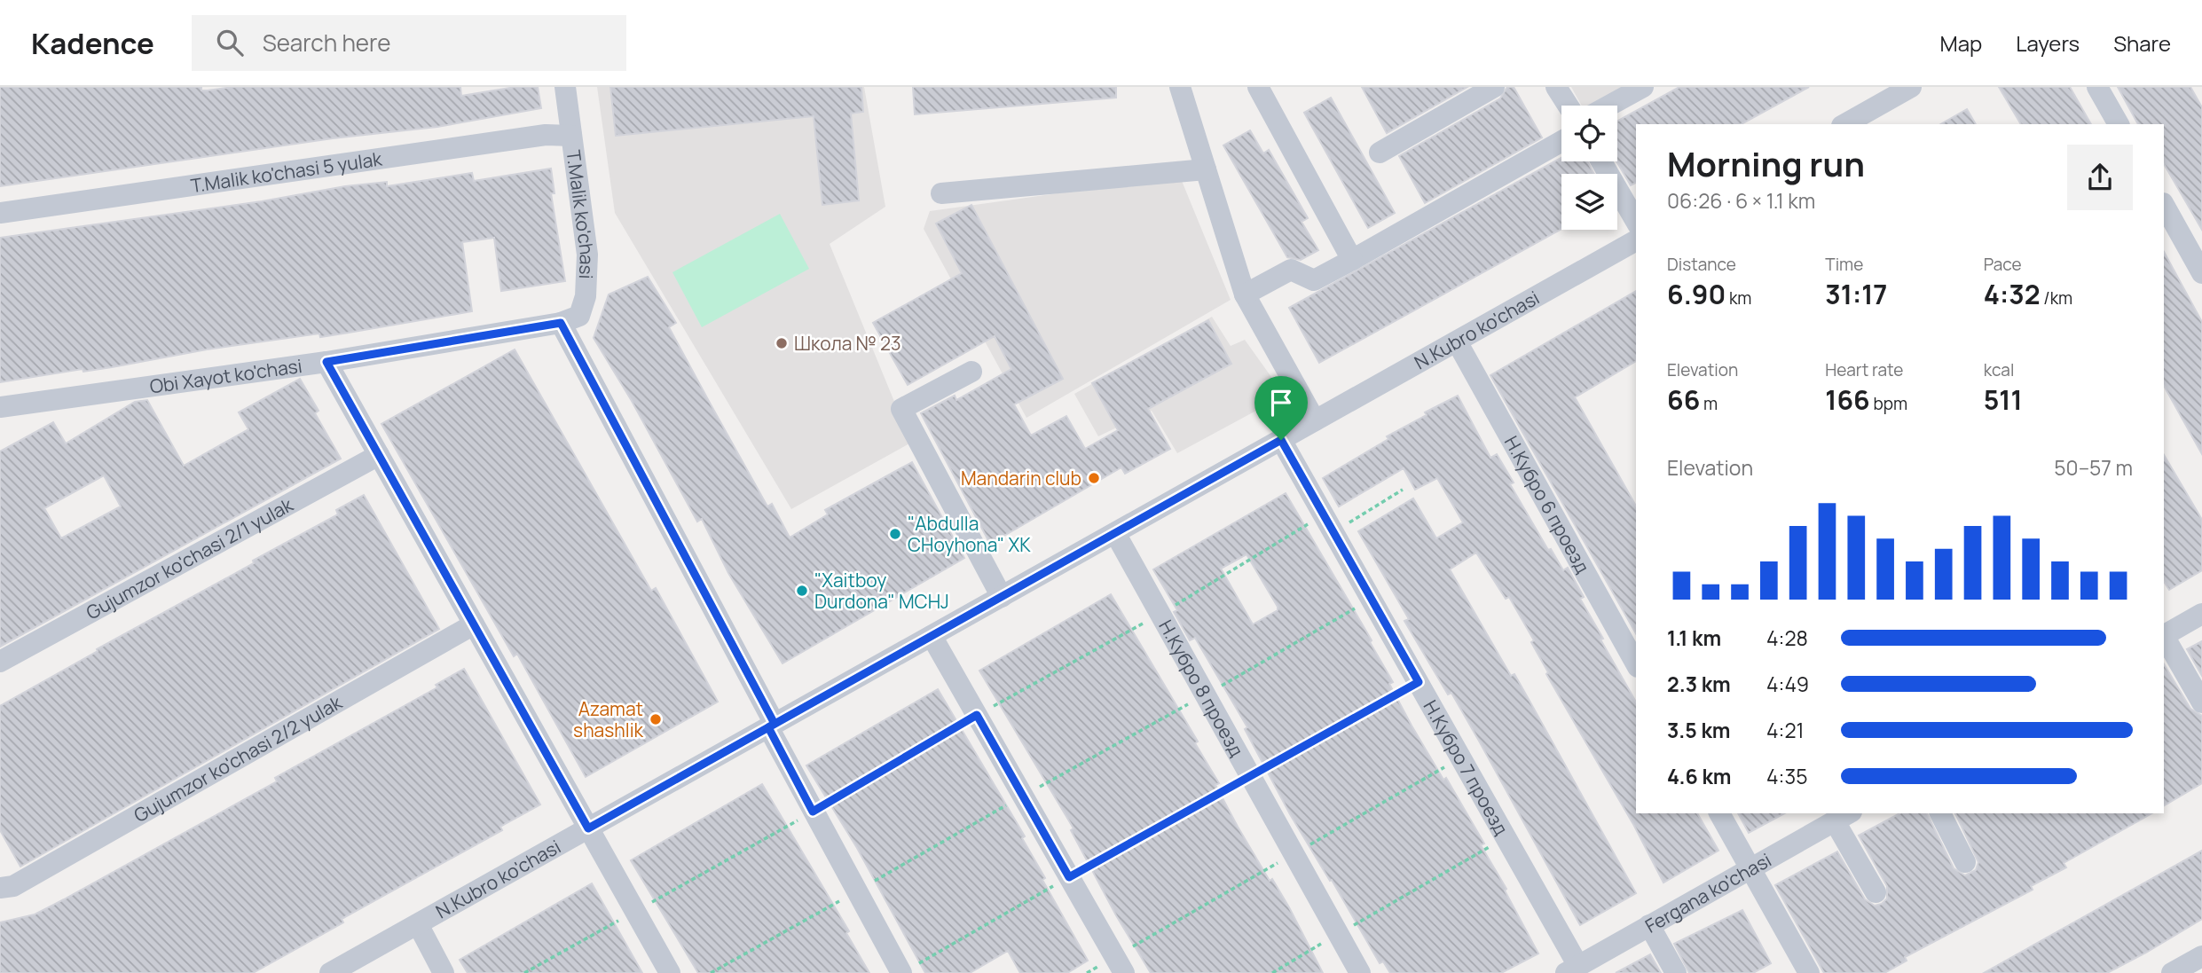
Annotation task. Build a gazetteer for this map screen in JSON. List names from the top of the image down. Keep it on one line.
{"streets":{"street":["T.Malik ko'chasi 5 yulak","T.Malik ko'chasi","N.Kubro ko'chasi","Obi Xayot ko'chasi","Н.Кубро 6 проезд","Gujumzor ko'chasi 2/1 yulak","Н.Кубро 8 проезд","Gujumzor ko'chasi 2/2 yulak","Н.Кубро 7 проезд","Fergana ko'chasi"]},"crossings":[["T.Malik ko'chasi 5 yulak","T.Malik ko'chasi"],["T.Malik ko'chasi","Obi Xayot ko'chasi"],["N.Kubro ko'chasi","Н.Кубро 6 проезд"],["N.Kubro ko'chasi","Н.Кубро 8 проезд"],["N.Kubro ko'chasi","Н.Кубро 7 проезд"],["Н.Кубро 7 проезд","Fergana ko'chasi"]],"places":["Школа № 23","Mandarin club","\"Abdulla CHoyhona\" XK","\"Xaitboy Durdona\" MCHJ","Azamat shashlik"],"page":{"header":"Kadence","search":"Search here","nav":["Map","Layers","Share"],"heading":["Morning run","06:26 · 6 × 1.1 km"],"stats":[["Distance","6.90 km"],["Time","31:17"],["Pace","4:32 /km"],["Elevation","66 m"],["Heart rate","166 bpm"],["kcal","511"]],"chart":["Elevation","50–57 m"],"list":[{"name":"1.1 km","note":"4:28"},{"name":"2.3 km","note":"4:49"},{"name":"3.5 km","note":"4:21"},{"name":"4.6 km","note":"4:35"}]}}
